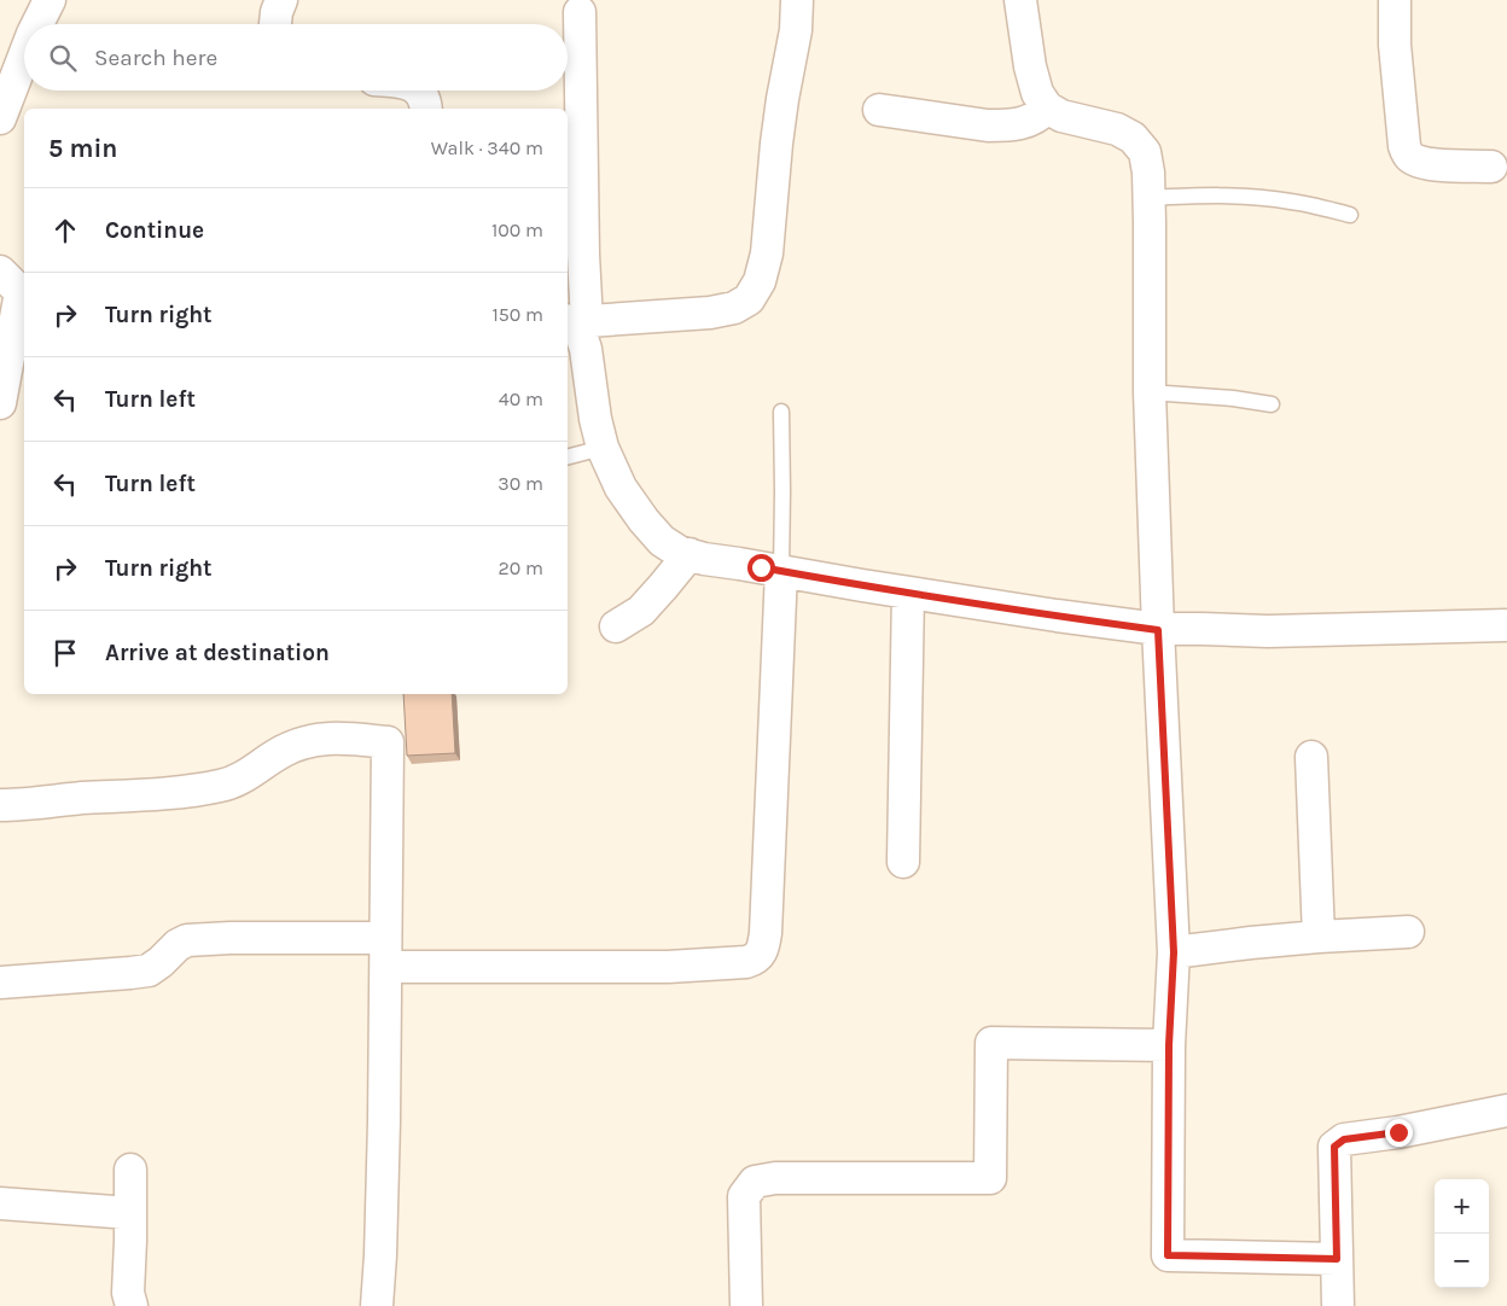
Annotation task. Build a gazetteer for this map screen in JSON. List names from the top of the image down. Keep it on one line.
{"page":{"search":"Search here","heading":["5 min","Walk · 340 m"],"list":[["Continue","100 m"],["Turn right","150 m"],["Turn left","40 m"],["Turn left","30 m"],["Turn right","20 m"],"Arrive at destination"],"map_buttons":["+","−"]}}
